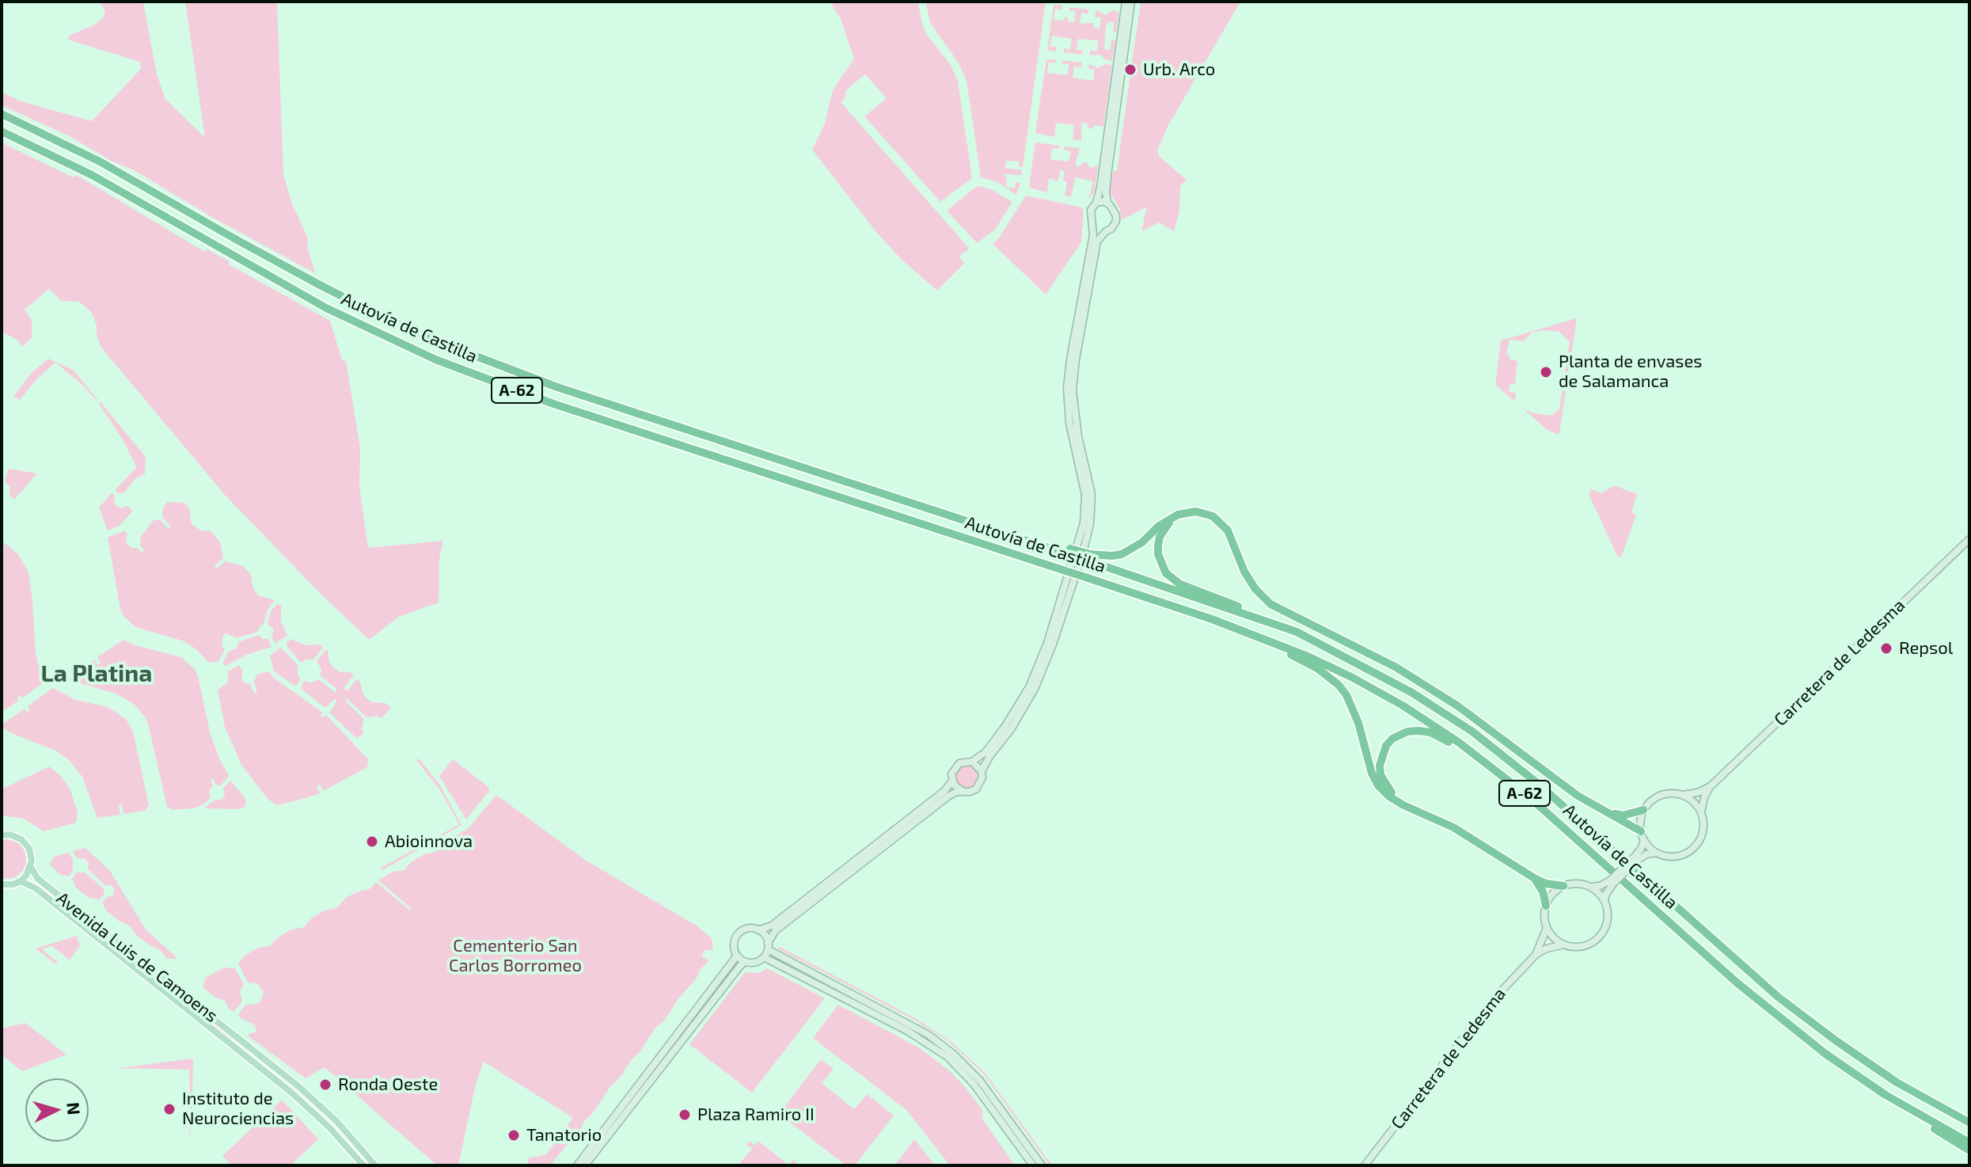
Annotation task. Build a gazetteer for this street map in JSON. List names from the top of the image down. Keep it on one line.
{"streets":{"highway":["Autovía de Castilla","A-62"],"main road":["Carretera de Ledesma","Avenida Luis de Camoens"]},"districts":["La Platina"],"parks":["Cementerio San Carlos Borromeo"],"places":["Urb. Arco","Planta de envases de Salamanca","Repsol","Abioinnova","Ronda Oeste","Instituto de Neurociencias","Plaza Ramiro II","Tanatorio"],"north":"right"}
